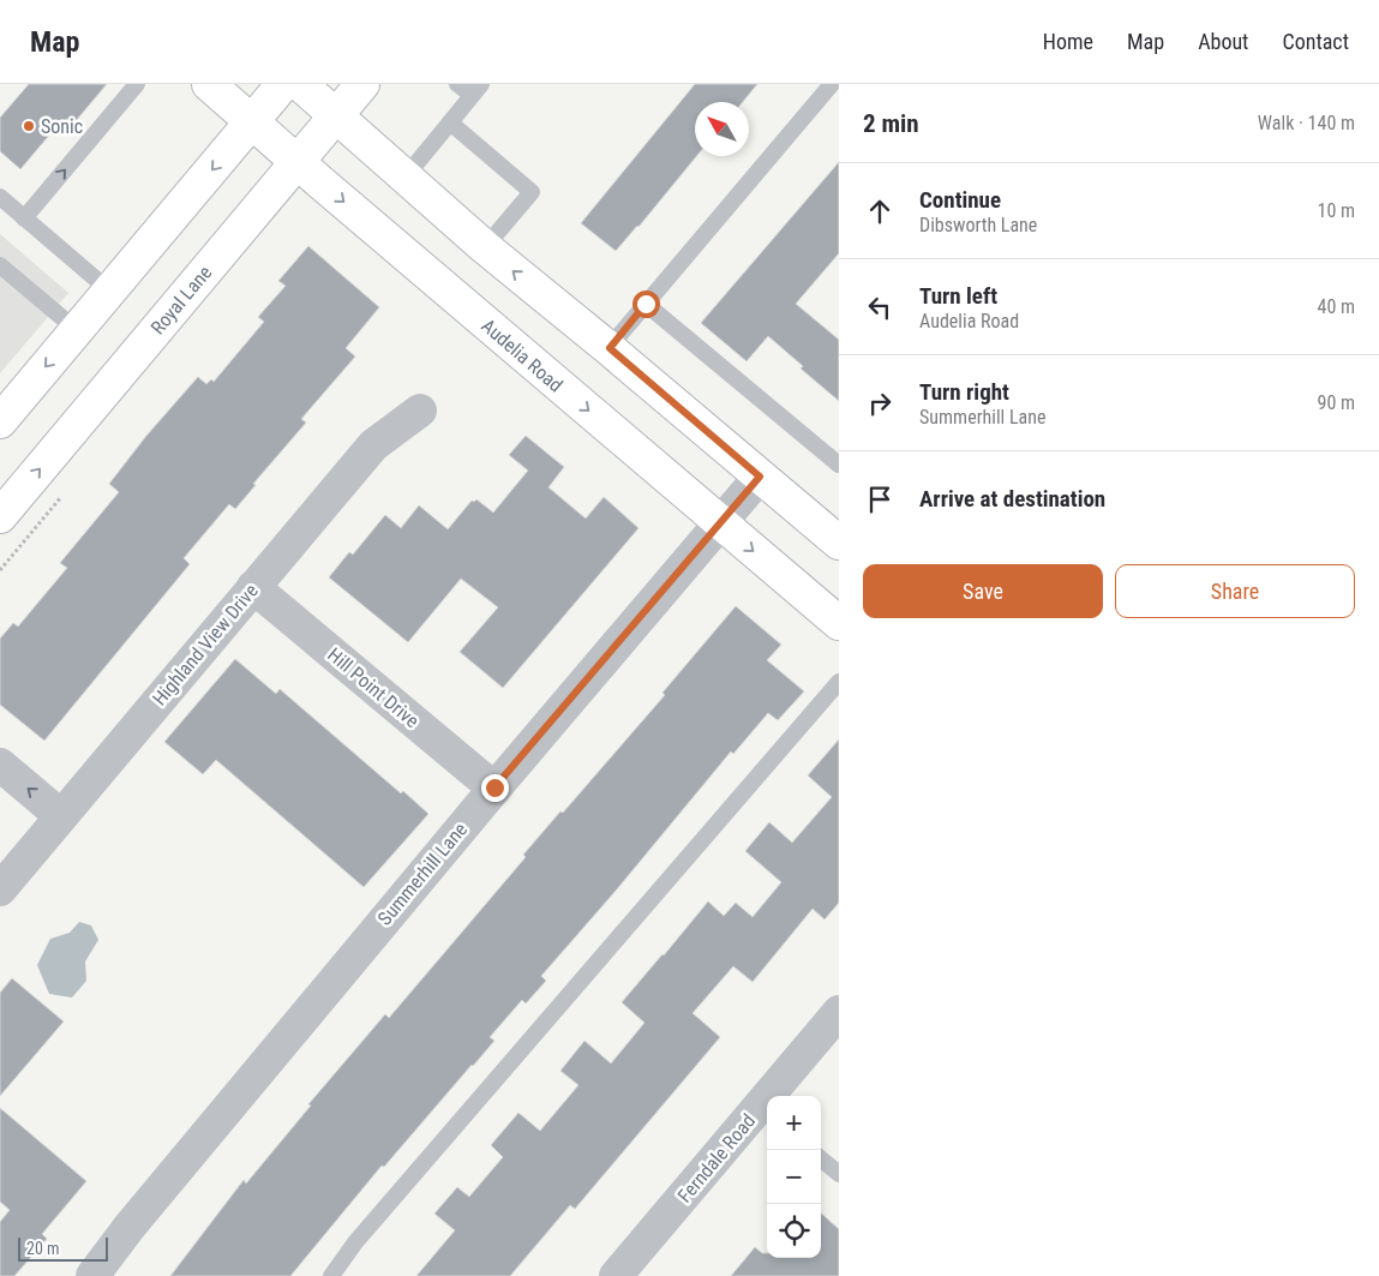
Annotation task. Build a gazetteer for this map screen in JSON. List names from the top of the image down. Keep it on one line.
{"streets":{"main road":["Royal Lane","Audelia Road"],"street":["Highland View Drive","Hill Point Drive","Summerhill Lane","Ferndale Road"]},"crossings":[["Royal Lane","Audelia Road"],["Audelia Road","Summerhill Lane"],["Highland View Drive","Hill Point Drive"],["Hill Point Drive","Summerhill Lane"]],"places":["Sonic"],"scale_bar":"20 m","north":"top left","page":{"header":"Map","nav":["Home","Map","About","Contact"],"heading":["2 min","Walk · 140 m"],"list":[["Continue","Dibsworth Lane","10 m"],["Turn left","Audelia Road","40 m"],["Turn right","Summerhill Lane","90 m"],"Arrive at destination"],"buttons":["Save","Share"],"map_buttons":["+","−"],"scale":"20 m"}}
